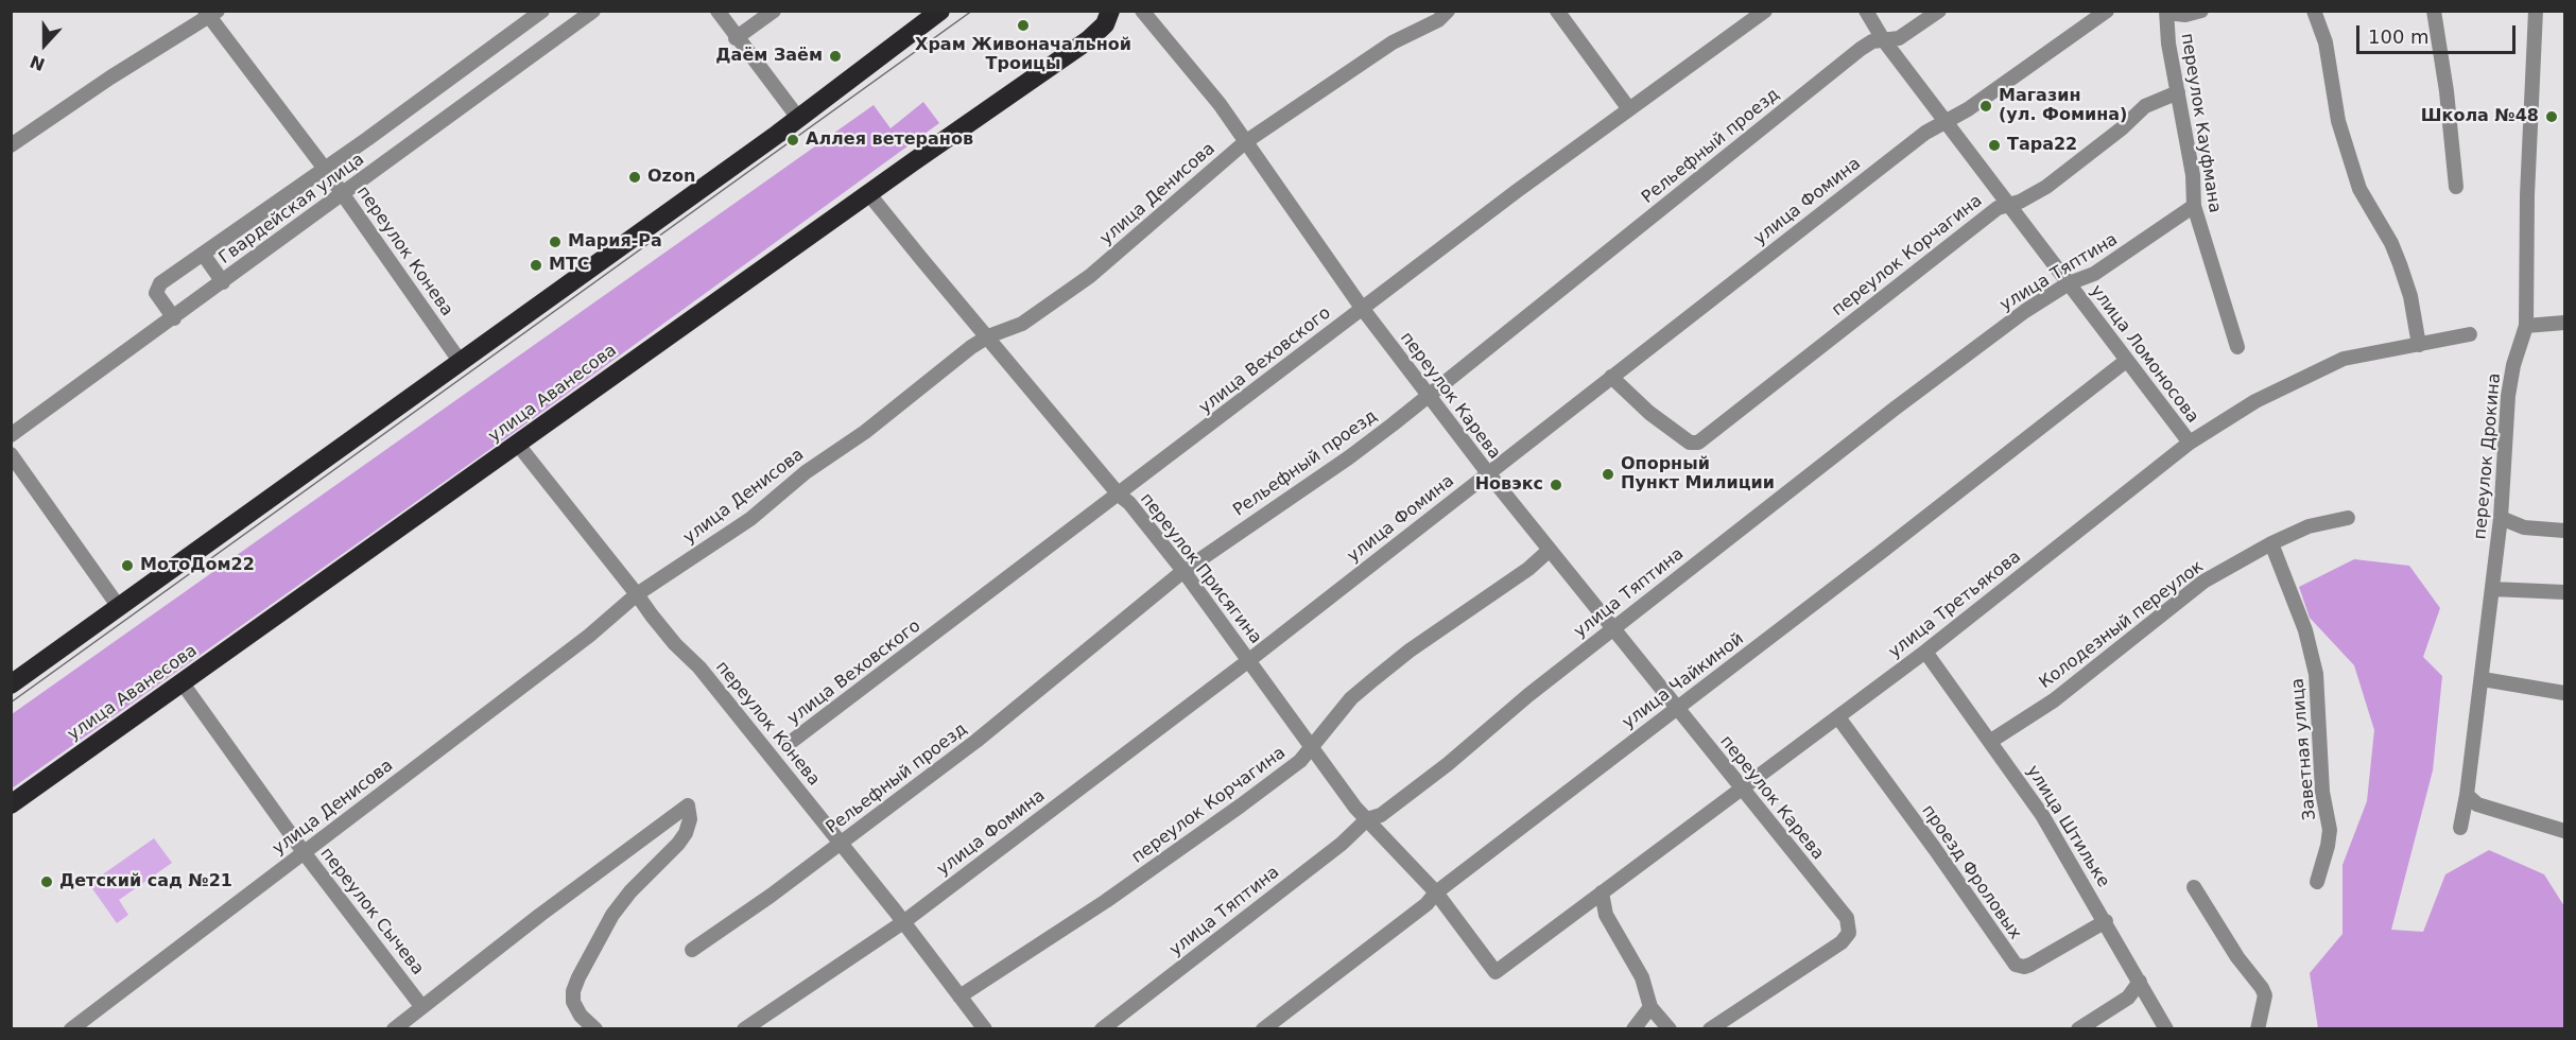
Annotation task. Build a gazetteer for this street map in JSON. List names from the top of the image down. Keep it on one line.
{"streets":{"highway":["улица Аванесова"],"street":["переулок Кауфмана","Рельефный проезд","улица Денисова","улица Фомина","Гвардейская улица","переулок Конева","переулок Корчагина","улица Тяптина","улица Ломоносова","улица Веховского","переулок Карева","переулок Дрокина","переулок Присягина","улица Третьякова","Колодезный переулок","улица Чайкиной","Заветная улица","улица Штильке","проезд Фроловых","переулок Сычева"]},"crossings":[["переулок Кауфмана","переулок Корчагина"],["переулок Кауфмана","улица Тяптина"],["Рельефный проезд","переулок Конева"],["Рельефный проезд","улица Ломоносова"],["Рельефный проезд","переулок Карева"],["Рельефный проезд","переулок Присягина"],["улица Денисова","переулок Конева"],["улица Денисова","переулок Карева"],["улица Денисова","переулок Присягина"],["улица Денисова","переулок Сычева"],["улица Фомина","переулок Конева"],["улица Фомина","переулок Корчагина"],["улица Фомина","улица Ломоносова"],["улица Фомина","переулок Карева"],["улица Фомина","переулок Присягина"],["Гвардейская улица","переулок Конева"],["переулок Конева","переулок Корчагина"],["переулок Конева","улица Аванесова"],["переулок Корчагина","улица Ломоносова"],["переулок Корчагина","переулок Карева"],["переулок Корчагина","переулок Присягина"],["улица Тяптина","улица Ломоносова"],["улица Тяптина","переулок Карева"],["улица Тяптина","переулок Присягина"],["улица Ломоносова","улица Третьякова"],["улица Ломоносова","улица Чайкиной"],["улица Веховского","переулок Карева"],["улица Веховского","переулок Присягина"],["улица Аванесова","переулок Присягина"],["улица Аванесова","переулок Сычева"],["переулок Карева","улица Третьякова"],["переулок Карева","улица Чайкиной"],["переулок Присягина","улица Третьякова"],["переулок Присягина","улица Чайкиной"],["улица Третьякова","улица Штильке"],["улица Третьякова","проезд Фроловых"],["Колодезный переулок","Заветная улица"],["Колодезный переулок","улица Штильке"],["улица Штильке","проезд Фроловых"]],"places":["Храм Живоначальной Троицы","Даём Заём","Магазин (ул. Фомина)","Школа №48","Аллея ветеранов","Тара22","Ozon","Мария-Ра","МТС","Опорный Пункт Милиции","Новэкс","МотоДом22","Детский сад №21"],"scale_bar":"100 m","north":"bottom"}
